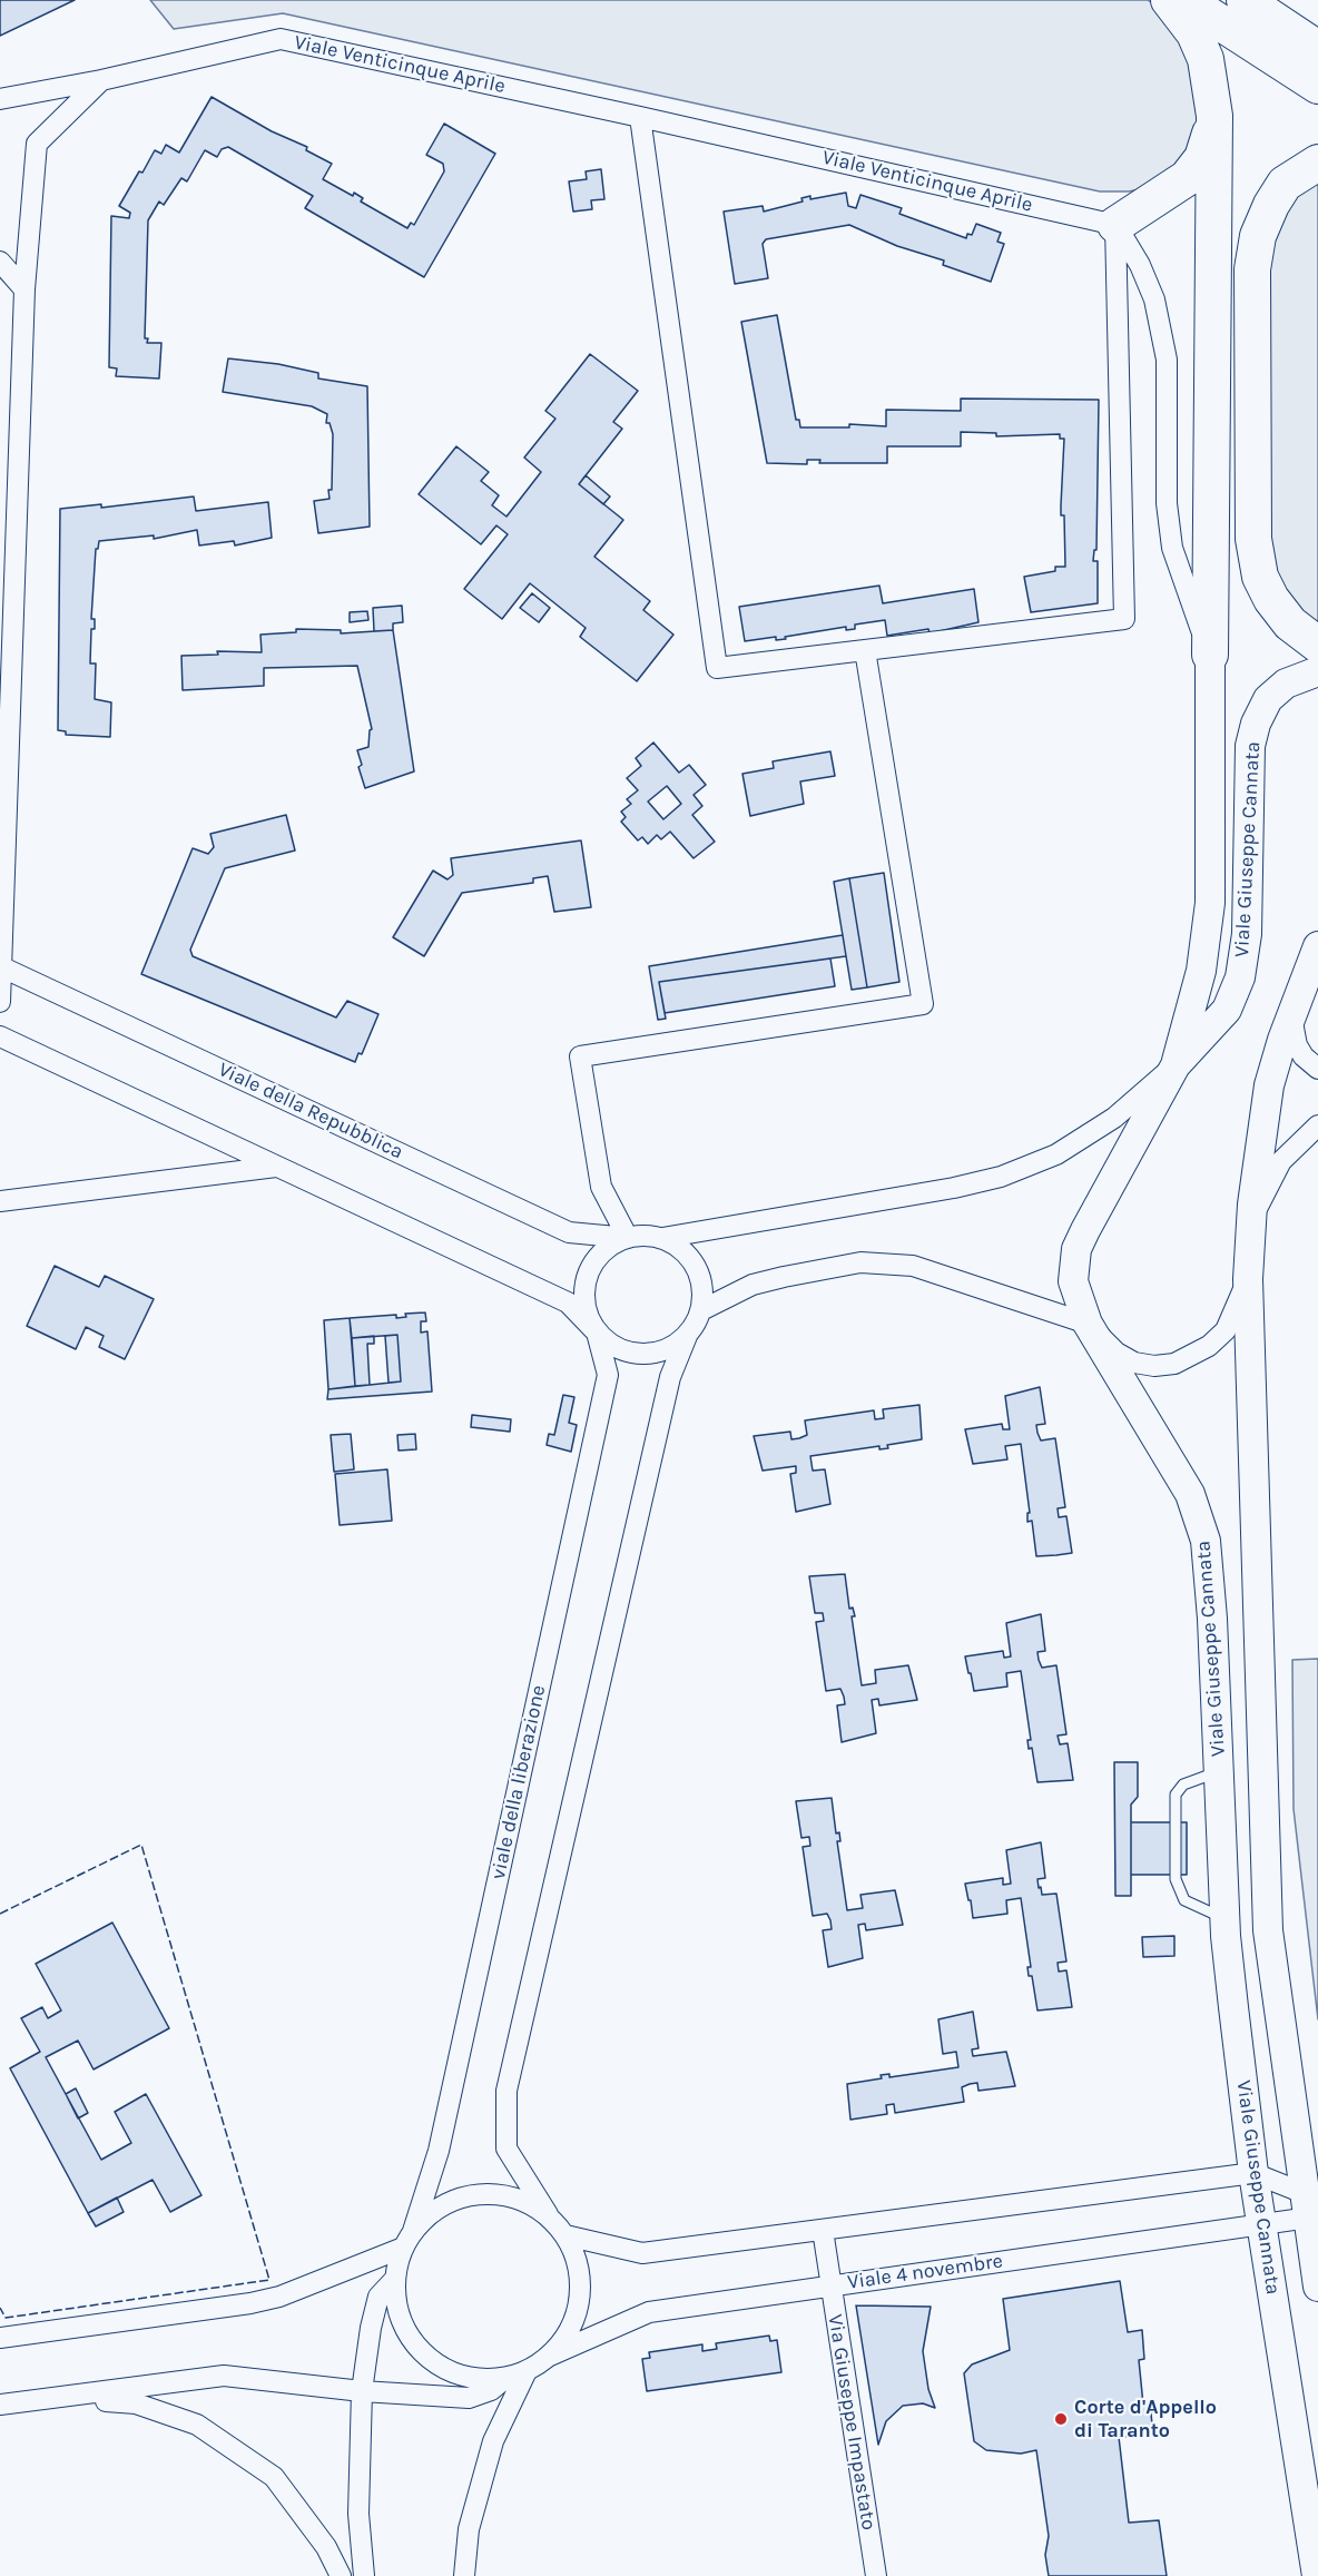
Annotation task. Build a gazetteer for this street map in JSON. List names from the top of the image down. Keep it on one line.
{"streets":{"street":["Viale Venticinque Aprile","Viale Giuseppe Cannata","Viale della Repubblica","viale della liberazione","Viale 4 novembre","Via Giuseppe Impastato"]},"crossings":[["Viale Giuseppe Cannata","Viale 4 novembre"],["Viale della Repubblica","viale della liberazione"],["viale della liberazione","Viale 4 novembre"],["Viale 4 novembre","Via Giuseppe Impastato"]],"places":["Corte d'Appello di Taranto"]}
